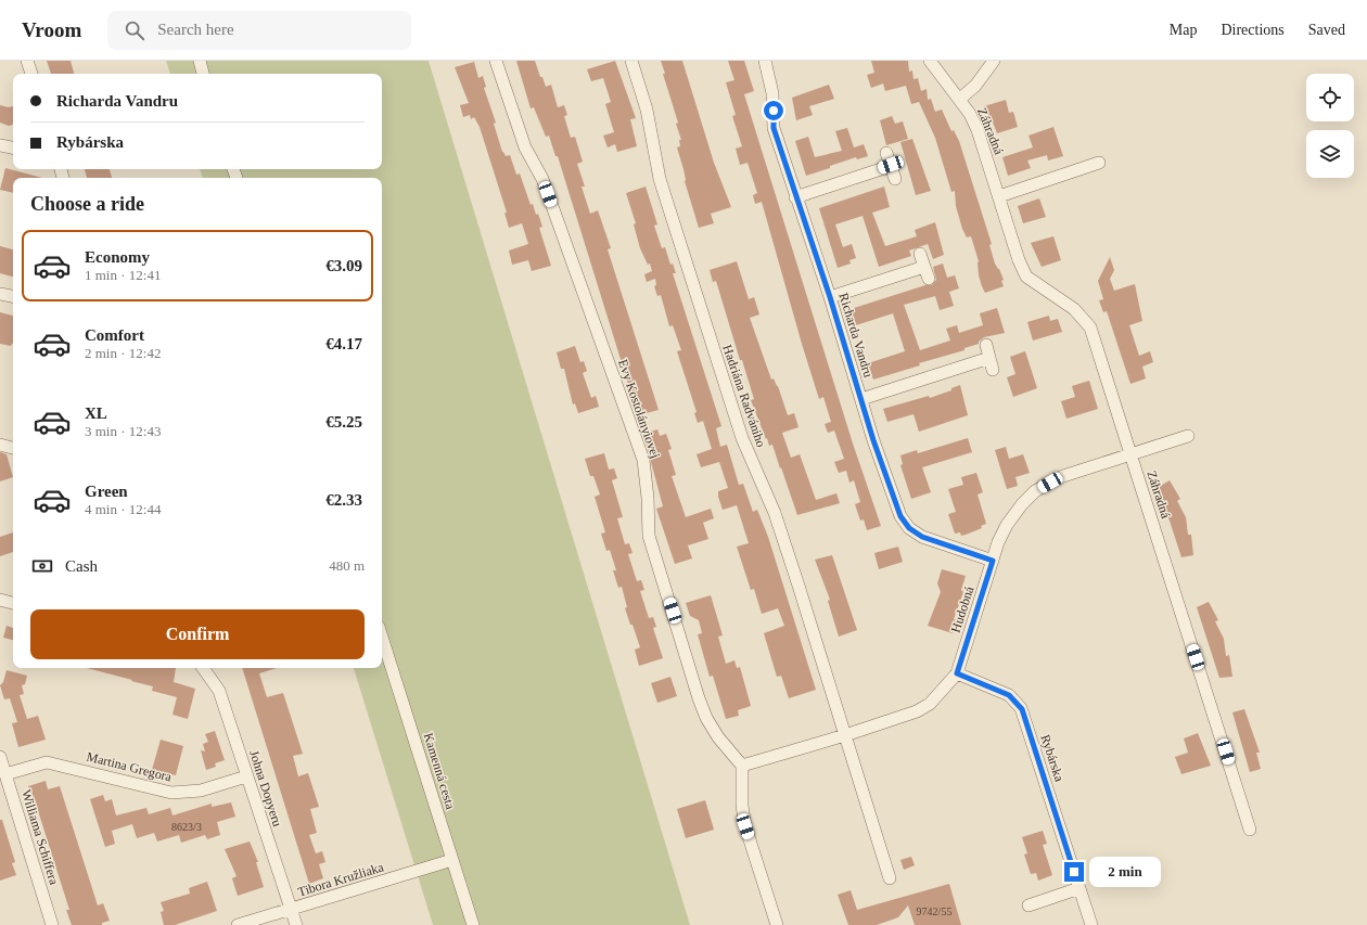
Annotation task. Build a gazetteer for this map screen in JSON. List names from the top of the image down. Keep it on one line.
{"streets":{"street":["Záhradná","Richarda Vandru","Hadriána Radvániho","Evy Kostolányiovej","Hudobná","Rybárska","Martina Gregora","Kamenná cesta","Johna Dopyeru","Williama Schiffera","Tibora Kružliaka"]},"crossings":[["Záhradná","Hudobná"],["Richarda Vandru","Hudobná"],["Hadriána Radvániho","Hudobná"],["Evy Kostolányiovej","Hudobná"],["Hudobná","Rybárska"],["Martina Gregora","Johna Dopyeru"],["Martina Gregora","Williama Schiffera"],["Kamenná cesta","Tibora Kružliaka"],["Johna Dopyeru","Tibora Kružliaka"]],"house_numbers":["8623/3","9742/55"],"page":{"header":"Vroom","search":"Search here","nav":["Map","Directions","Saved"],"banner":["Richarda Vandru","Rybárska"],"heading":"Choose a ride","list":[{"name":"Economy","note":"1 min · 12:41","value":"€3.09"},{"name":"Comfort","note":"2 min · 12:42","value":"€4.17"},{"name":"XL","note":"3 min · 12:43","value":"€5.25"},{"name":"Green","note":"4 min · 12:44","value":"€2.33"}],"pay":["Cash","480 m"],"buttons":"Confirm","bubble":"2 min"}}
